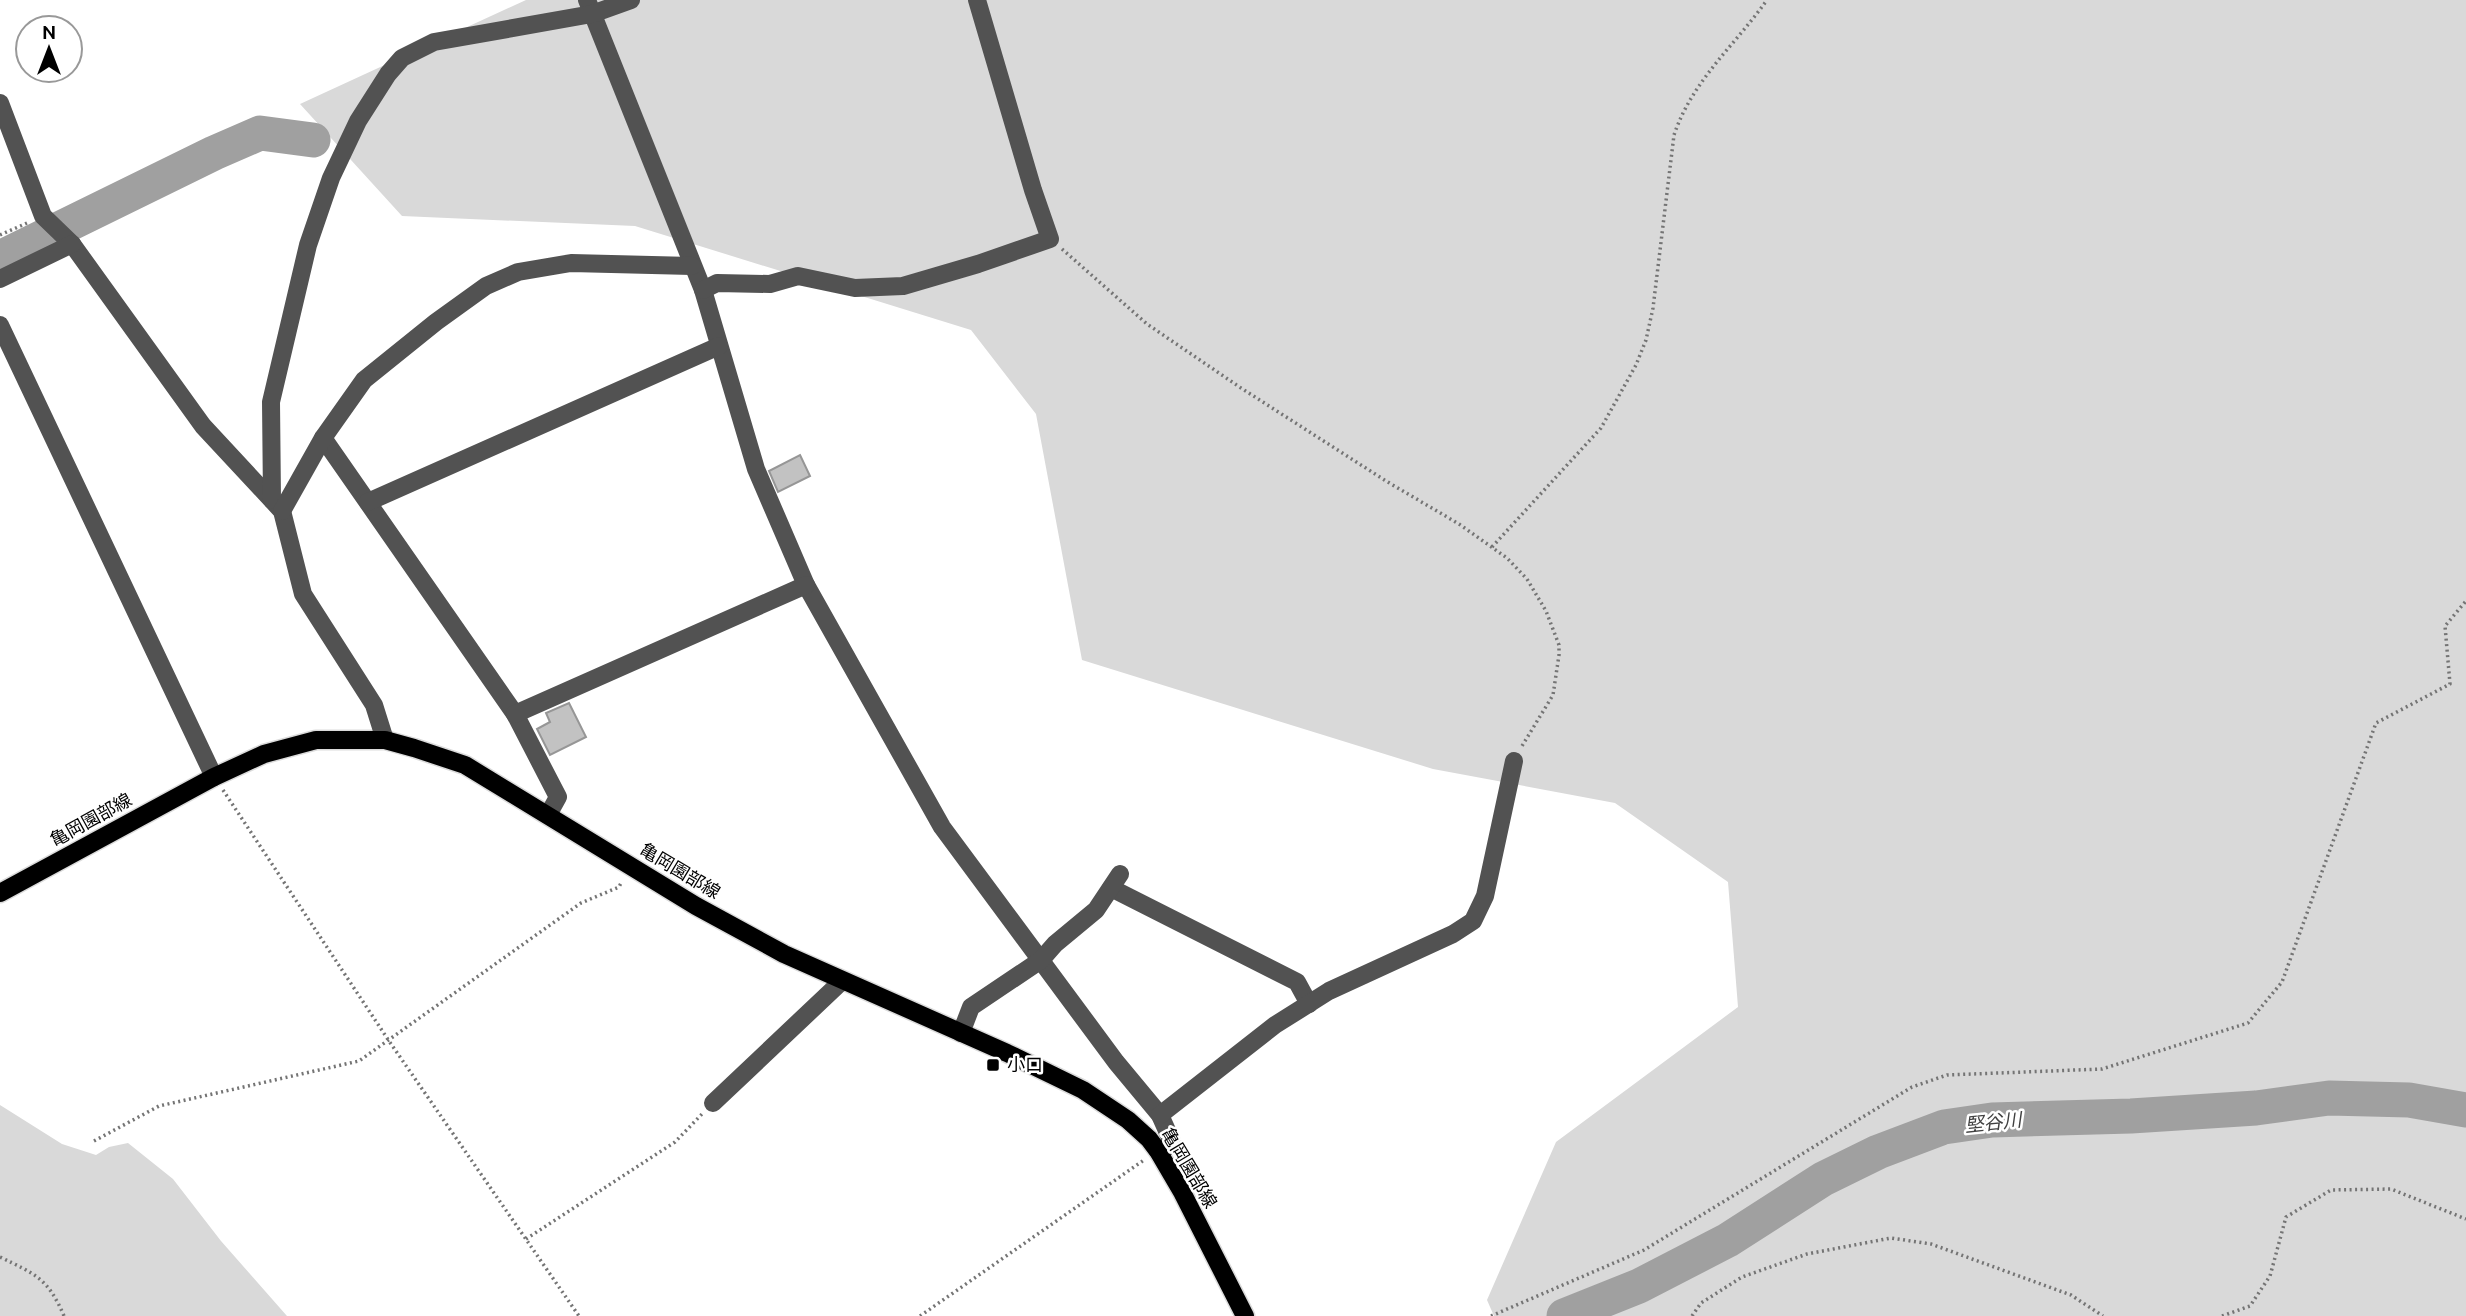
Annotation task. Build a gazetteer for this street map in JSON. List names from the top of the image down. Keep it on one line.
{"streets":{"main road":["亀岡園部線"]},"water":["堅谷川"],"places":{"transit":["小口"]},"north":"top"}
